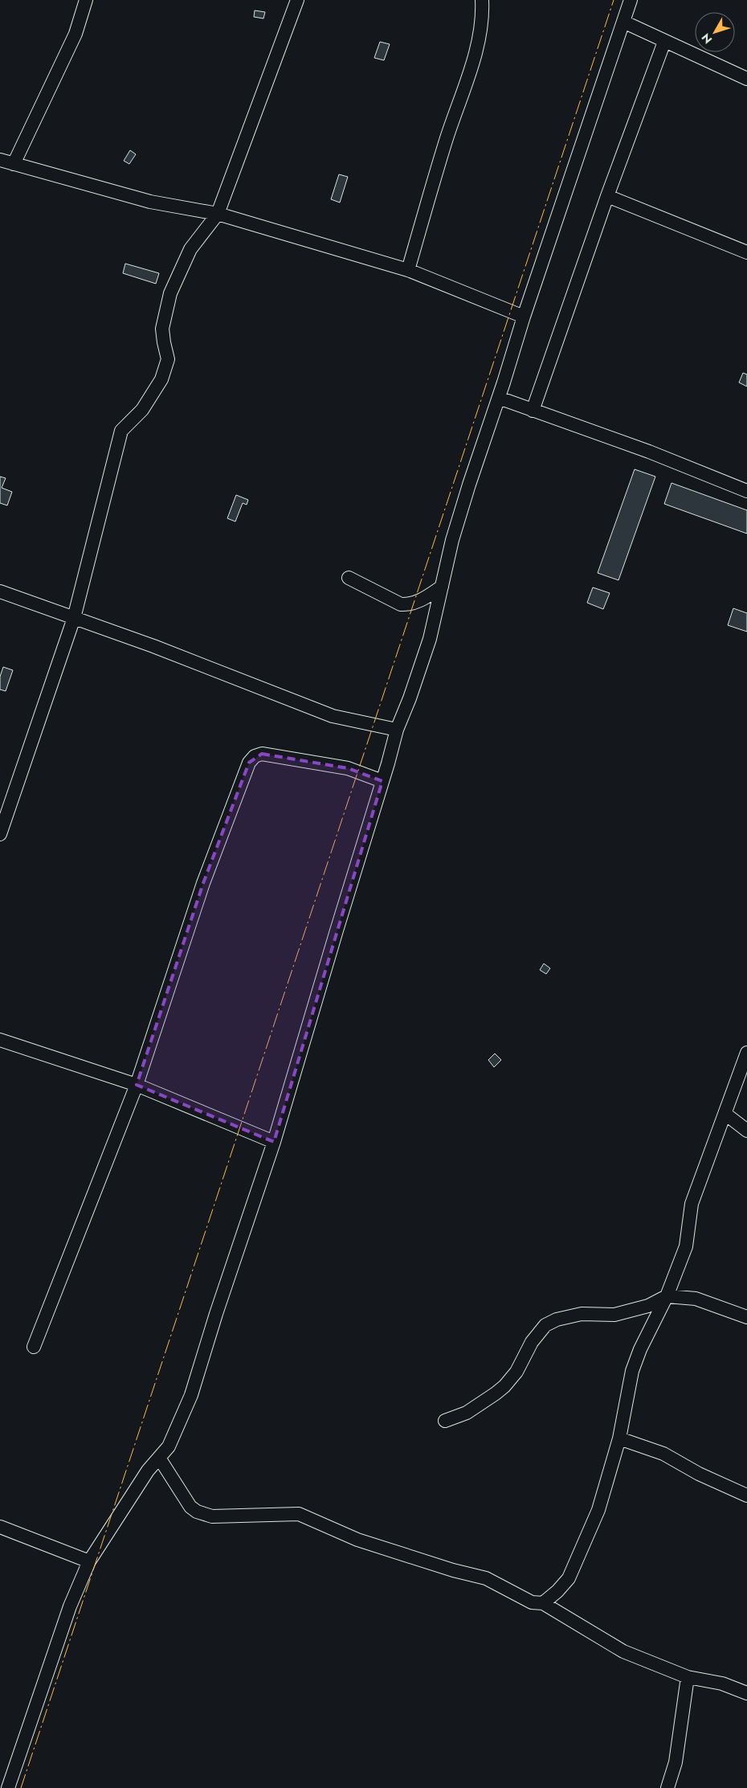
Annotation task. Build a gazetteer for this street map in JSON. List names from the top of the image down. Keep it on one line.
{"north":"bottom left"}
